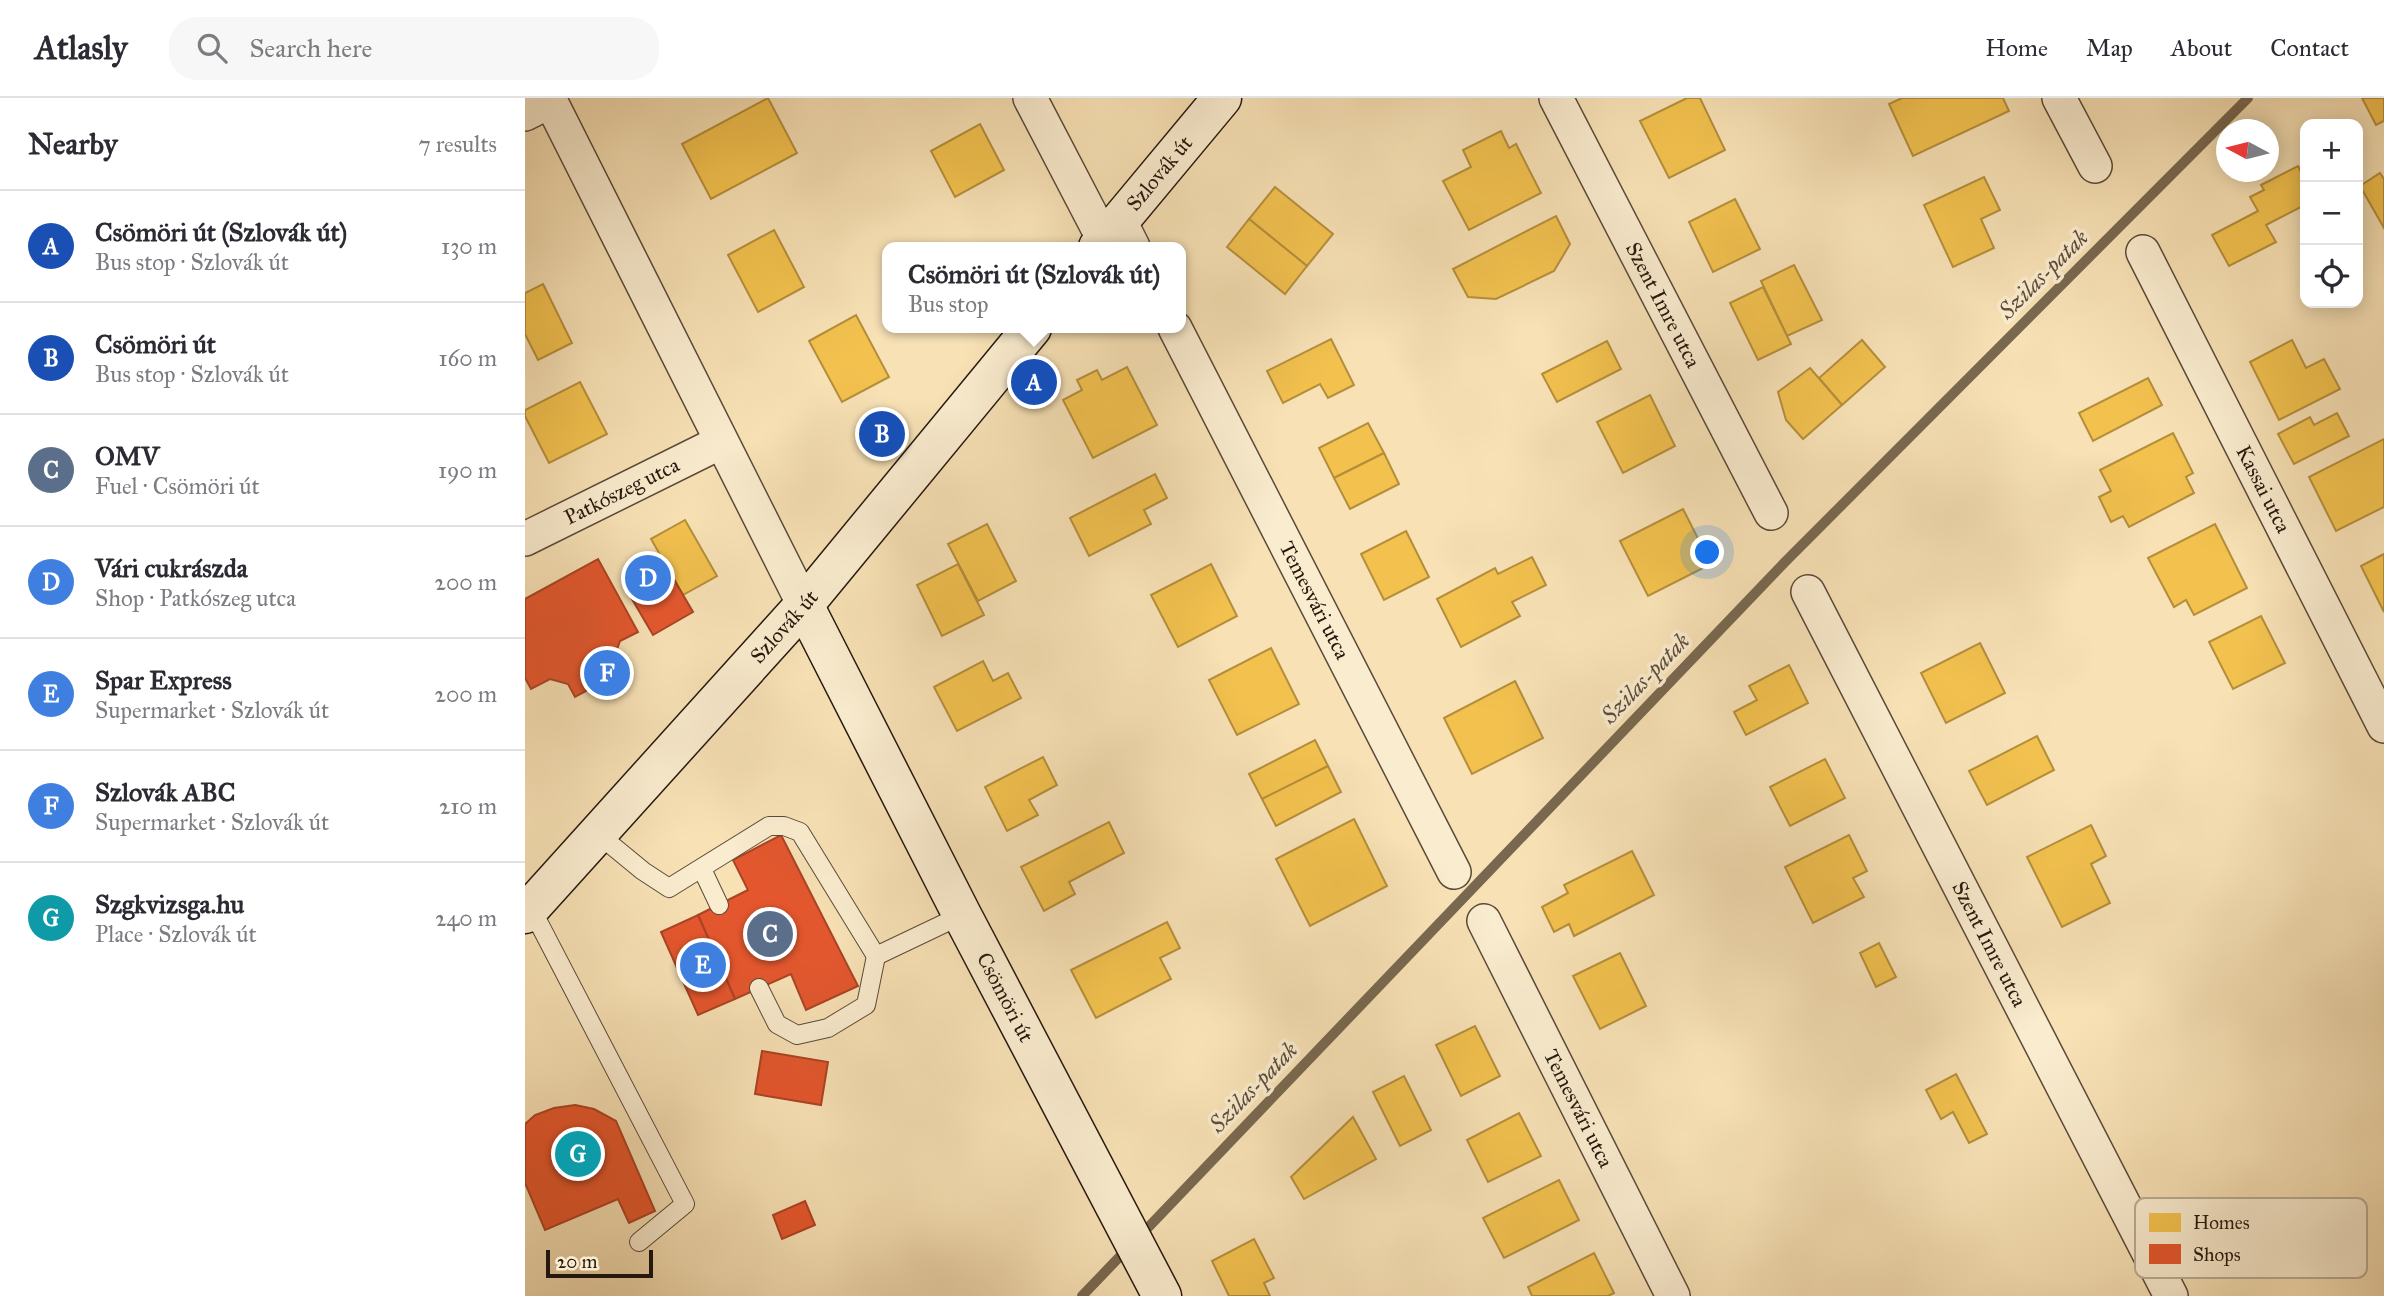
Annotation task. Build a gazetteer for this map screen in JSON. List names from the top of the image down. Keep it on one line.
{"streets":{"main road":["Szlovák út","Csömöri út"],"street":["Szent Imre utca","Kassai utca","Patkószeg utca","Temesvári utca"]},"crossings":[["Szlovák út","Csömöri út"],["Patkószeg utca","Csömöri út"]],"water":["Szilas-patak"],"legend":["Homes","Shops"],"scale_bar":"20 m","north":"left","page":{"header":"Atlasly","search":"Search here","nav":["Home","Map","About","Contact"],"heading":["Nearby","7 results"],"map_buttons":["+","−"],"list":[{"mark":"A","name":"Csömöri út (Szlovák út)","note":"Bus stop · Szlovák út","value":"130 m"},{"mark":"B","name":"Csömöri út","note":"Bus stop · Szlovák út","value":"160 m"},{"mark":"C","name":"OMV","note":"Fuel · Csömöri út","value":"190 m"},{"mark":"D","name":"Vári cukrászda","note":"Shop · Patkószeg utca","value":"200 m"},{"mark":"E","name":"Spar Express","note":"Supermarket · Szlovák út","value":"200 m"},{"mark":"F","name":"Szlovák ABC","note":"Supermarket · Szlovák út","value":"210 m"},{"mark":"G","name":"Szgkvizsga.hu","note":"Place · Szlovák út","value":"240 m"}],"popup":["Csömöri út (Szlovák út)","Bus stop"],"pins":["A","B","D","F","C","E","G"],"scale":"20 m"}}
